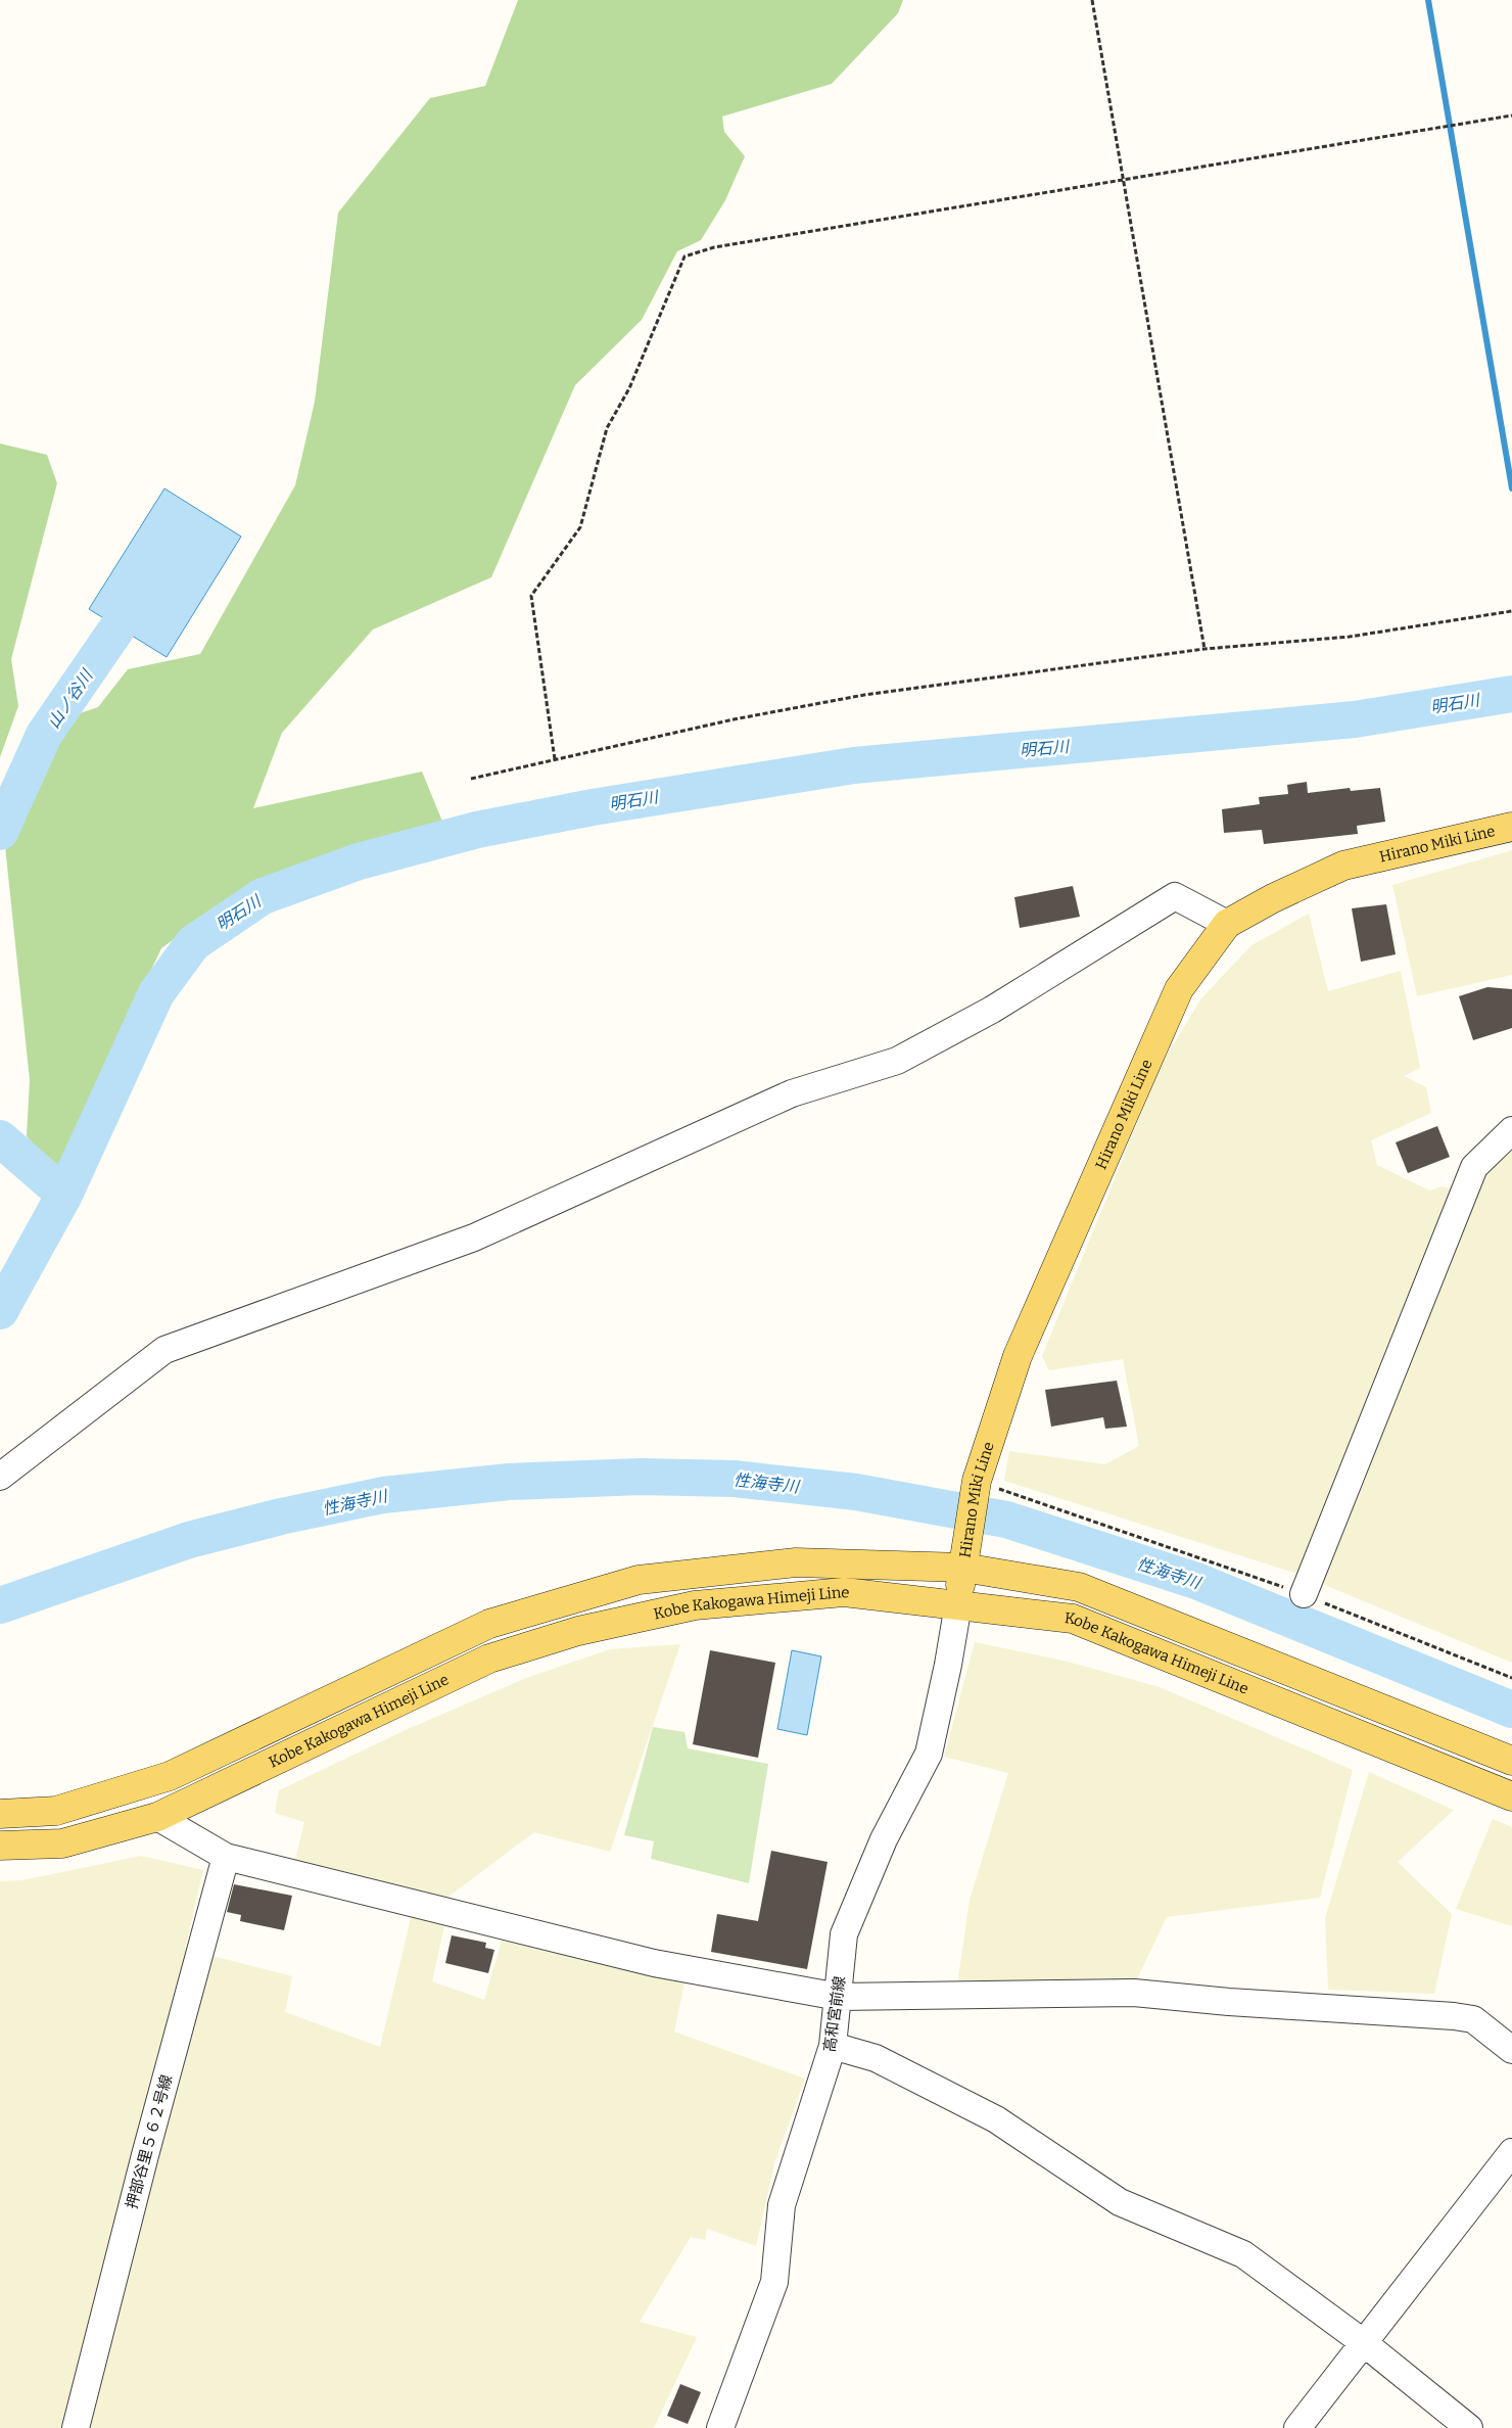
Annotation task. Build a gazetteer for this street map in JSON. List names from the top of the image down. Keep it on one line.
{"streets":{"main road":["Hirano Miki Line","Kobe Kakogawa Himeji Line"],"street":["高和宮前線","押部谷里５６２号線"]},"crossings":[["Hirano Miki Line","Kobe Kakogawa Himeji Line"],["Hirano Miki Line","高和宮前線"],["Kobe Kakogawa Himeji Line","高和宮前線"]],"water":["山ノ谷川","明石川","性海寺川"]}
